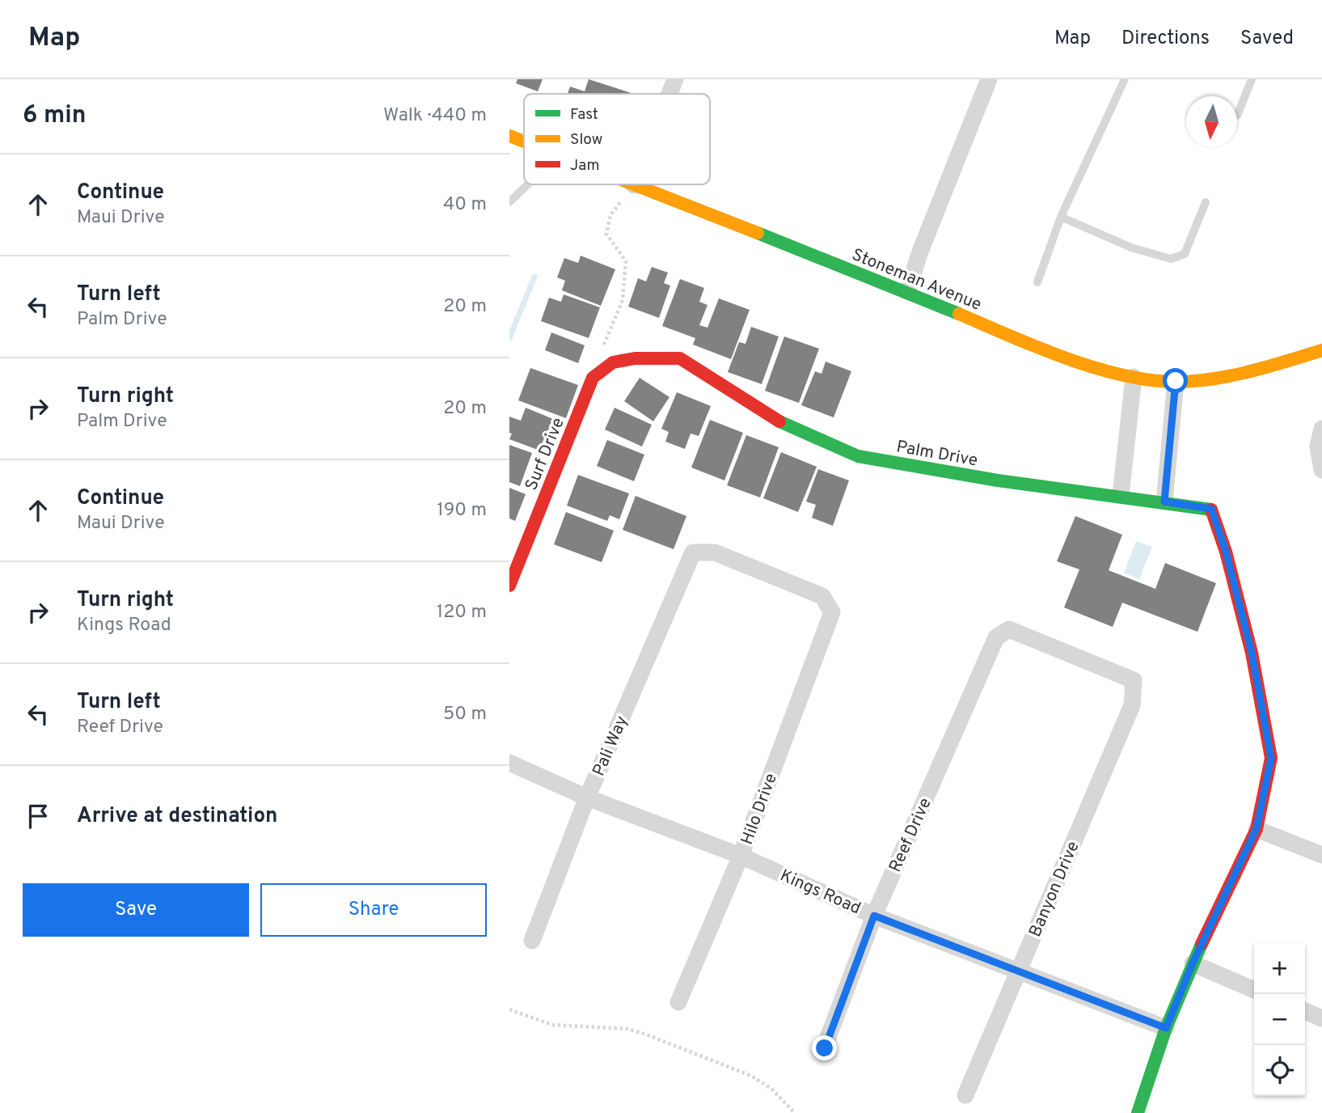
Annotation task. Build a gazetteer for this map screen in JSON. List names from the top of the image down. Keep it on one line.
{"streets":{"street":["Stoneman Avenue","Palm Drive","Surf Drive","Pali Way","Hilo Drive","Reef Drive","Banyon Drive","Kings Road"]},"crossings":[["Palm Drive","Surf Drive"],["Pali Way","Hilo Drive"],["Pali Way","Kings Road"],["Hilo Drive","Kings Road"],["Reef Drive","Banyon Drive"],["Reef Drive","Kings Road"],["Banyon Drive","Kings Road"]],"legend":["Fast","Slow","Jam"],"north":"bottom","page":{"header":"Map","nav":["Map","Directions","Saved"],"heading":["6 min","Walk · 440 m"],"list":[["Continue","Maui Drive","40 m"],["Turn left","Palm Drive","20 m"],["Turn right","Palm Drive","20 m"],["Continue","Maui Drive","190 m"],["Turn right","Kings Road","120 m"],["Turn left","Reef Drive","50 m"],"Arrive at destination"],"buttons":["Save","Share"],"map_buttons":["+","−"]}}
